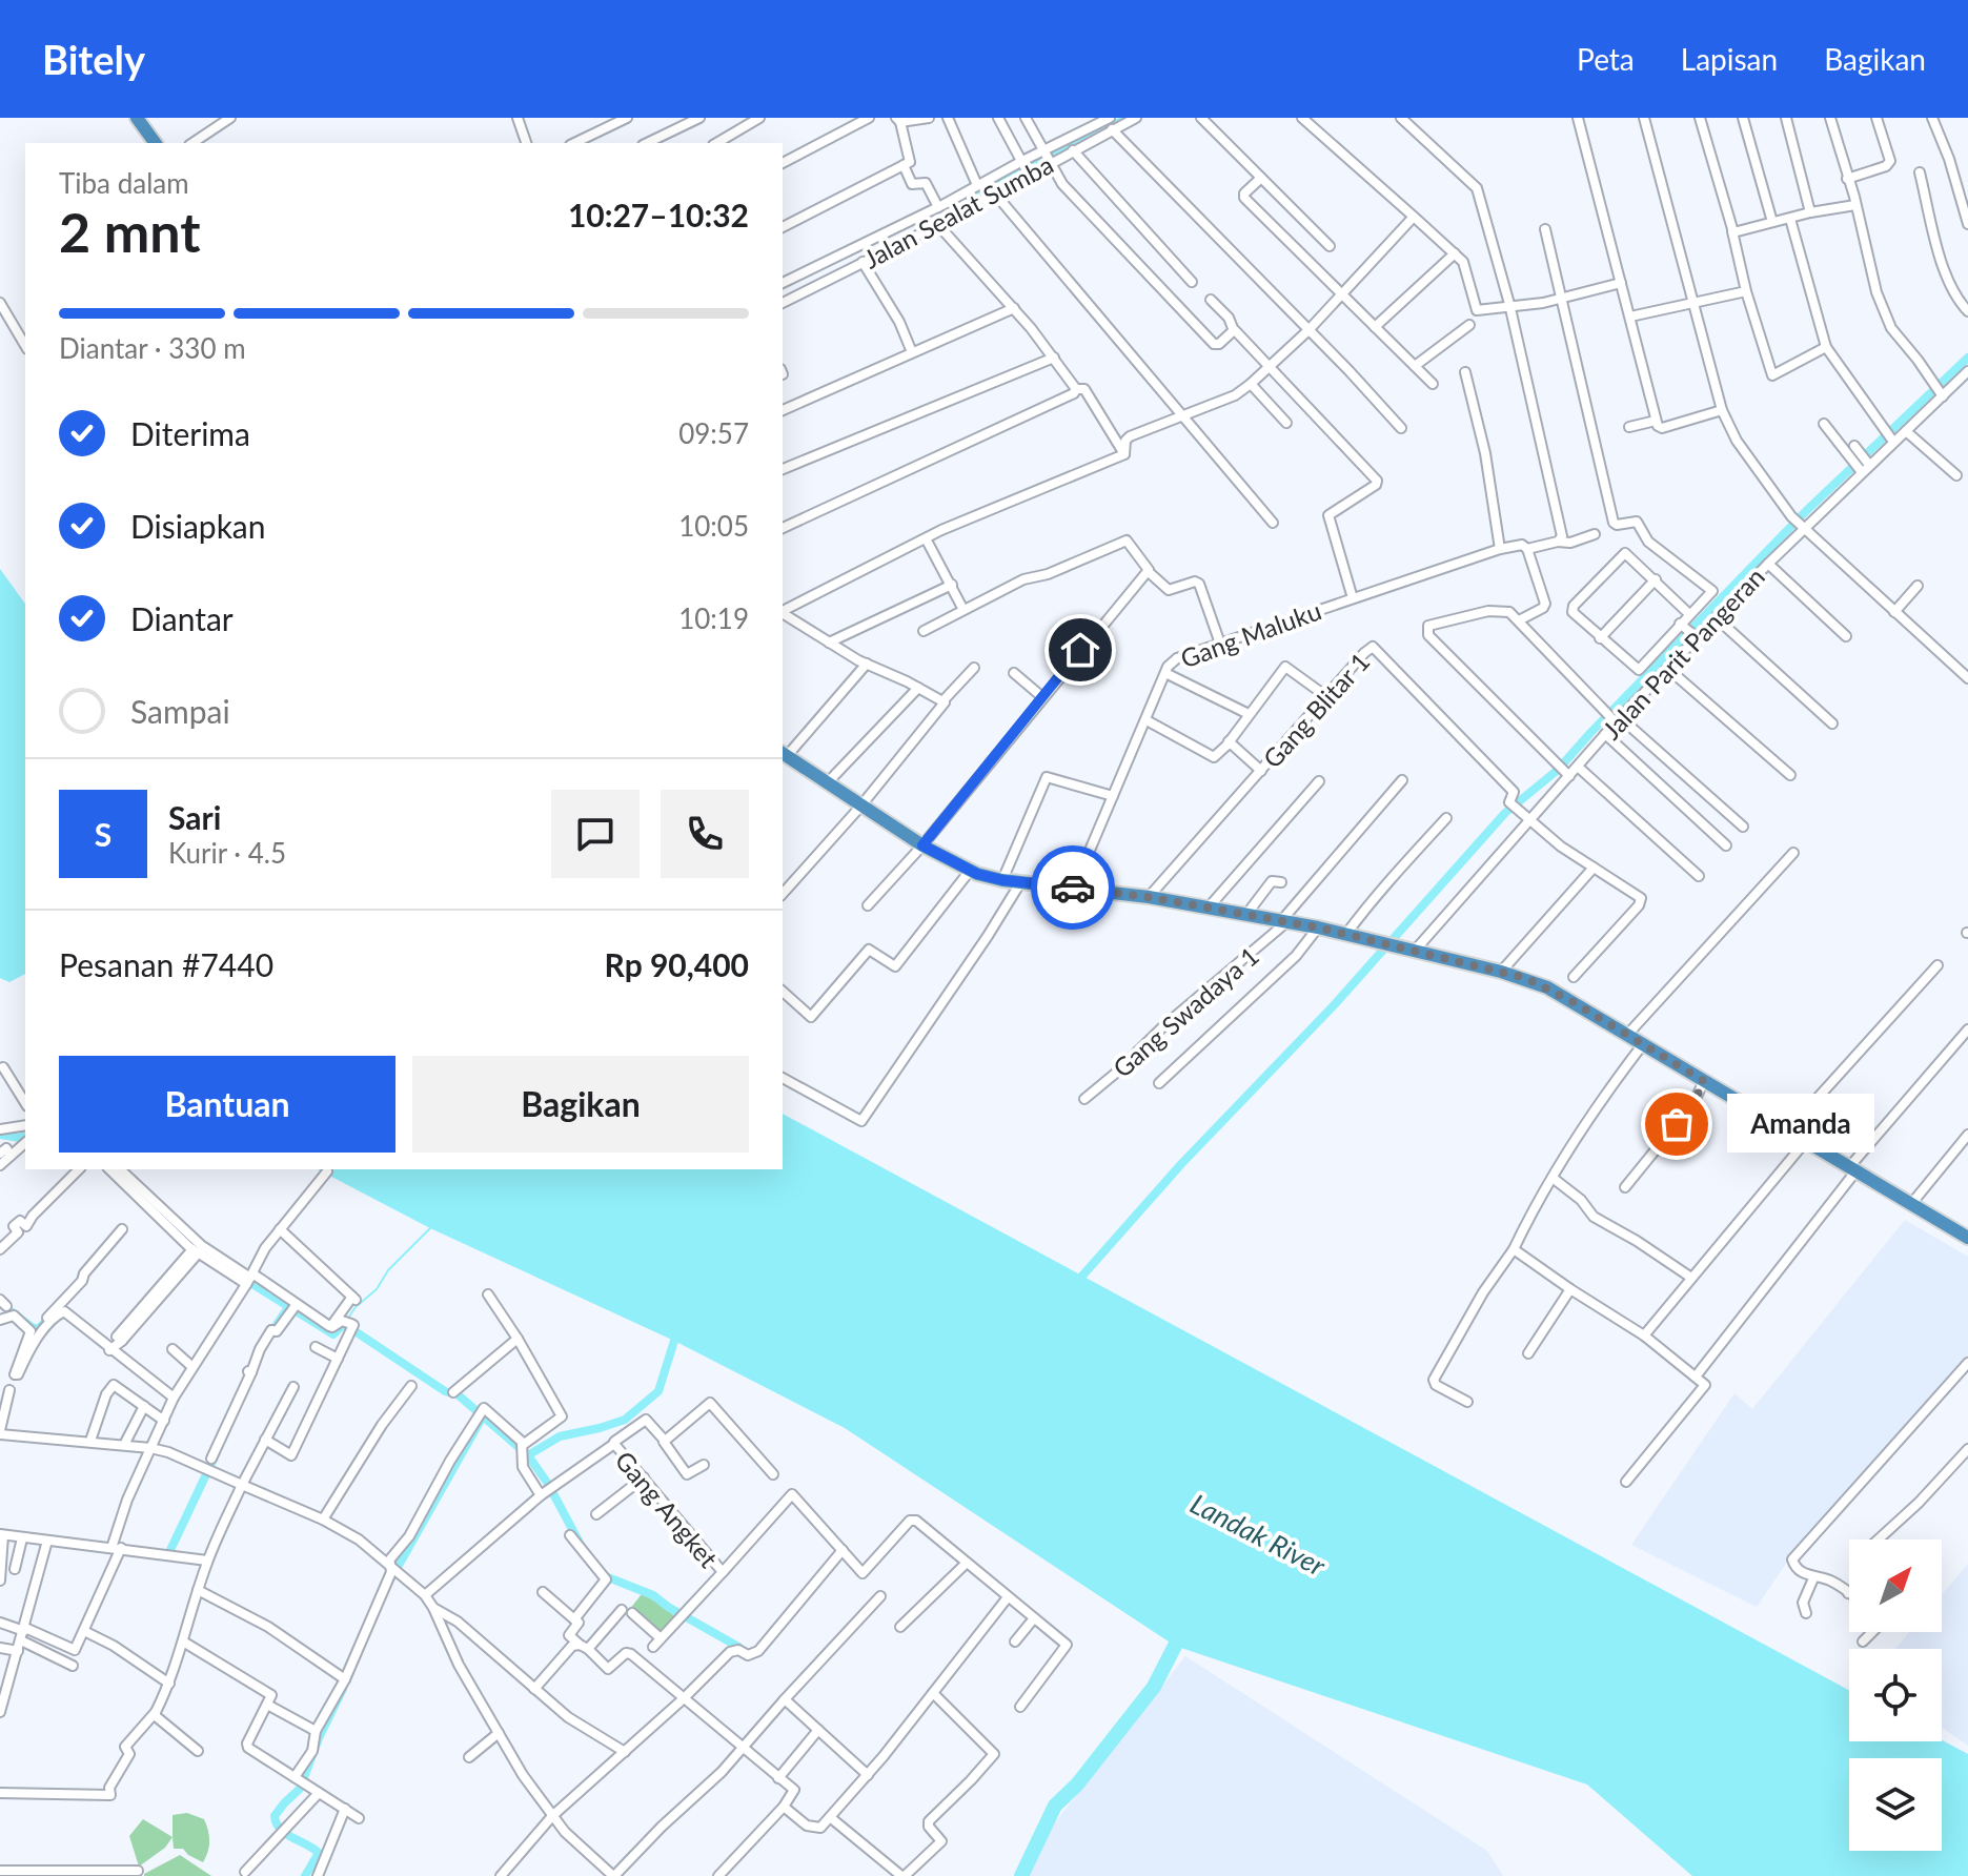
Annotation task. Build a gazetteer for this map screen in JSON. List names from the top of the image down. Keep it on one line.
{"streets":{"street":["Jalan Sealat Sumba","Gang Maluku","Jalan Parit Pangeran","Gang Blitar 1","Gang Swadaya 1","Gang Angket"]},"crossings":[["Jalan Parit Pangeran","Gang Blitar 1"]],"water":["Landak River"],"places":["Amanda"],"north":"top right","page":{"header":"Bitely","nav":["Peta","Lapisan","Bagikan"],"heading":["2 mnt","Tiba dalam","10:27–10:32"],"panel":["Sari","Kurir · 4.5","Pesanan #7440","Rp 90,400"],"bar":"Diantar · 330 m","list":[["Diterima","09:57"],["Disiapkan","10:05"],["Diantar","10:19"],"Sampai"],"round":"S","buttons":["Bantuan","Bagikan"],"bubble":"Amanda"}}
